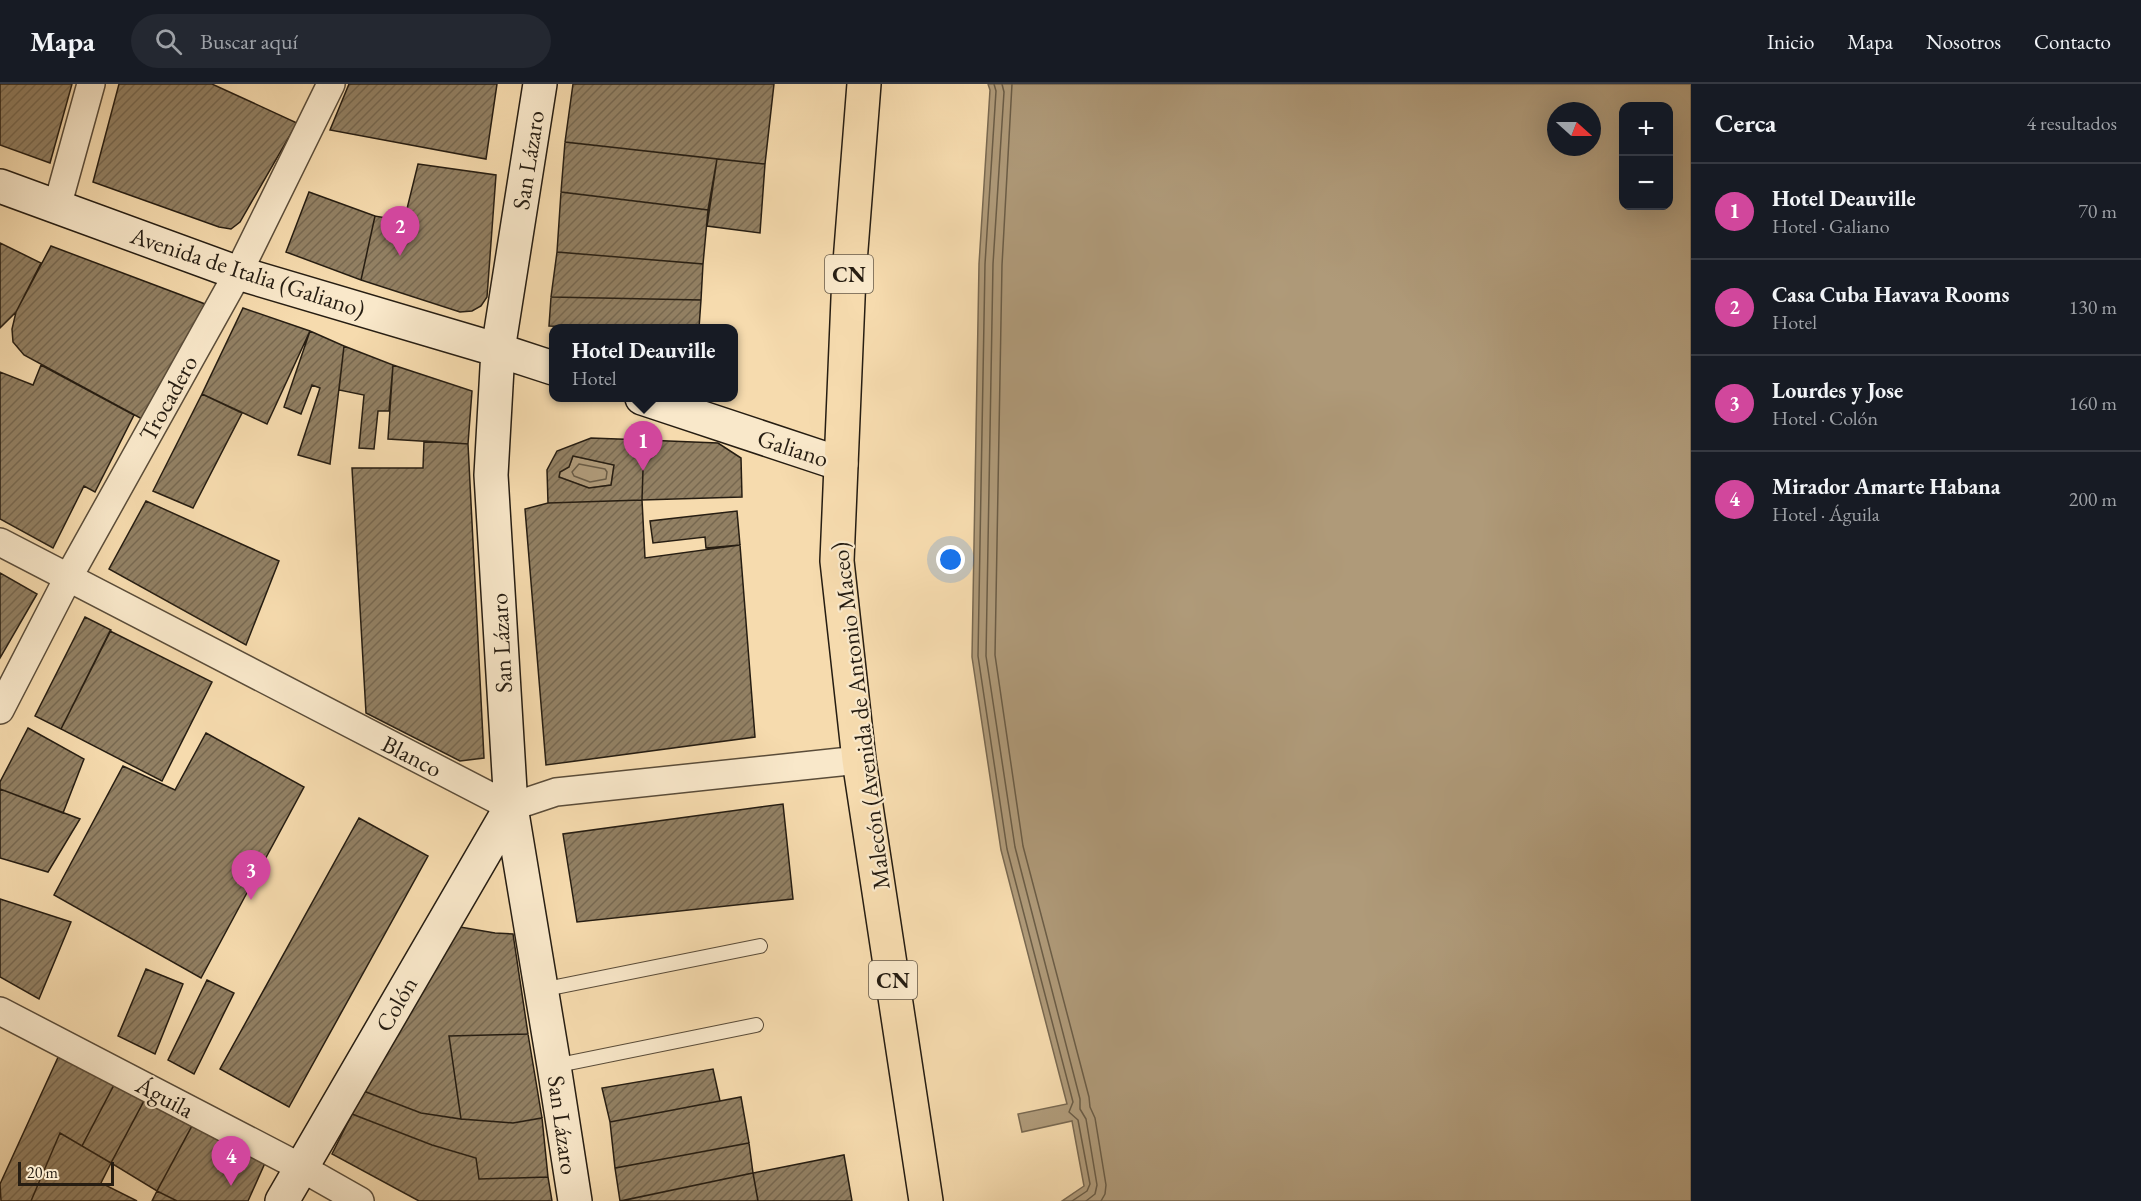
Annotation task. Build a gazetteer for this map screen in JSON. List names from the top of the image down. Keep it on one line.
{"streets":{"highway":["CN","Malecón (Avenida de Antonio Maceo)"],"main road":["San Lázaro","Avenida de Italia (Galiano)","Galiano","Colón"],"street":["Trocadero","Blanco","Águila"]},"crossings":[["San Lázaro","Avenida de Italia (Galiano)"],["San Lázaro","Blanco"],["San Lázaro","Colón"],["Avenida de Italia (Galiano)","Trocadero"],["Trocadero","Blanco"],["Galiano","Malecón (Avenida de Antonio Maceo)"],["Blanco","Colón"],["Colón","Águila"]],"scale_bar":"20 m","north":"right","page":{"header":"Mapa","search":"Buscar aquí","nav":["Inicio","Mapa","Nosotros","Contacto"],"heading":["Cerca","4 resultados"],"map_buttons":["+","−"],"list":[{"mark":"1","name":"Hotel Deauville","note":"Hotel · Galiano","value":"70 m"},{"mark":"2","name":"Casa Cuba Havava Rooms","note":"Hotel","value":"130 m"},{"mark":"3","name":"Lourdes y Jose","note":"Hotel · Colón","value":"160 m"},{"mark":"4","name":"Mirador Amarte Habana","note":"Hotel · Águila","value":"200 m"}],"pins":["2","1","3","4"],"popup":["Hotel Deauville","Hotel"],"scale":"20 m"}}
